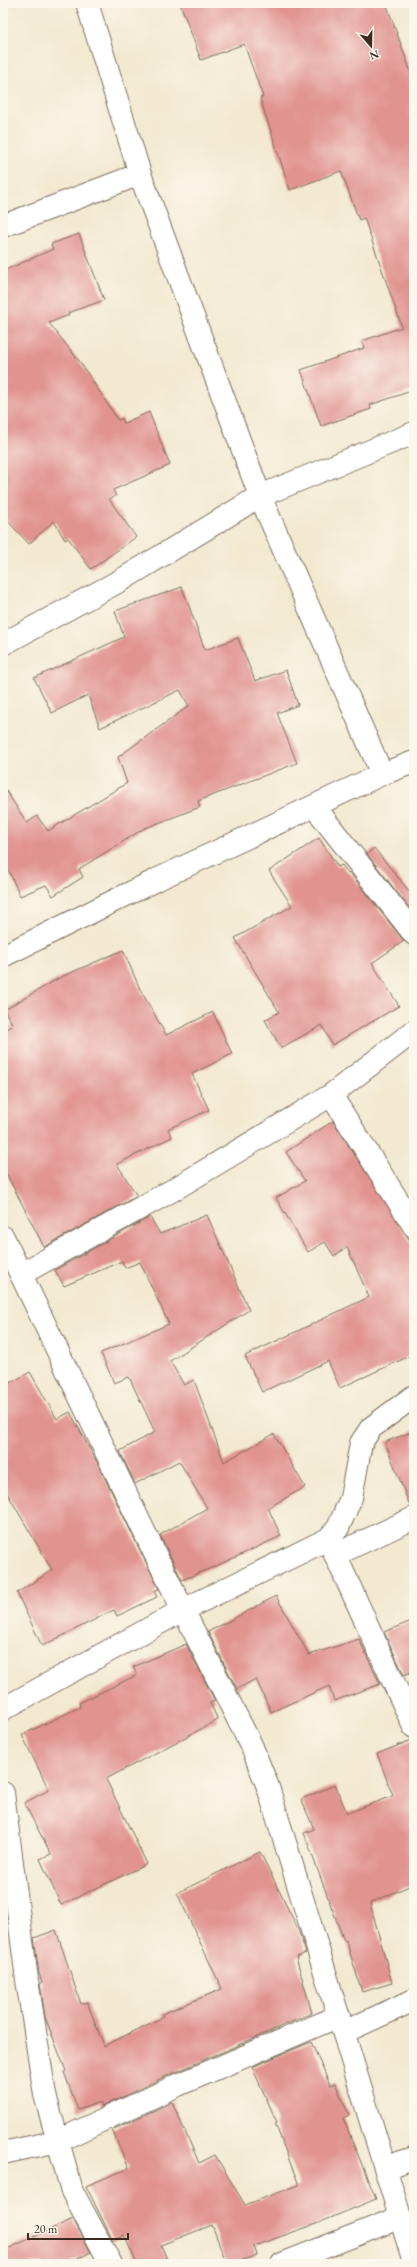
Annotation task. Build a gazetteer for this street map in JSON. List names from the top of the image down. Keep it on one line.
{"scale_bar":"20 m","north":"bottom"}
